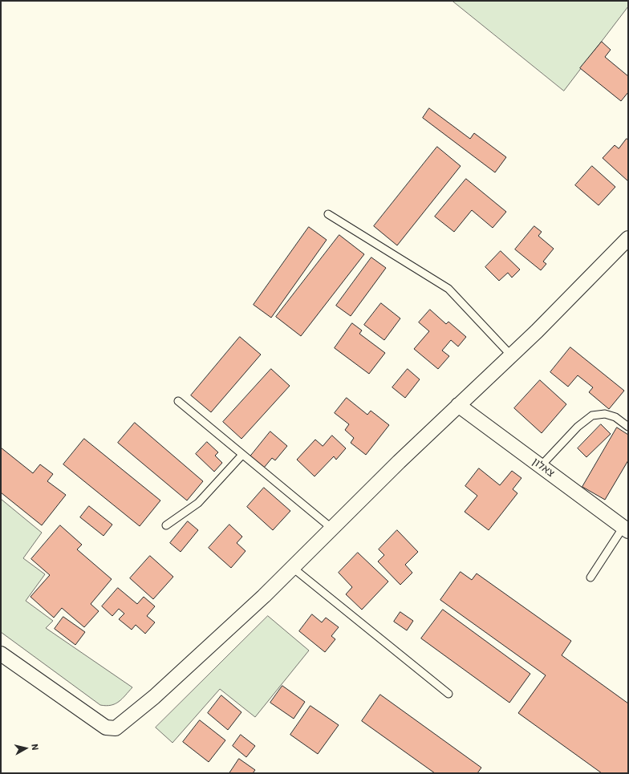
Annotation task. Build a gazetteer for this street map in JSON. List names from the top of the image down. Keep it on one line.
{"streets":{"street":["צאלון"]},"north":"right"}
